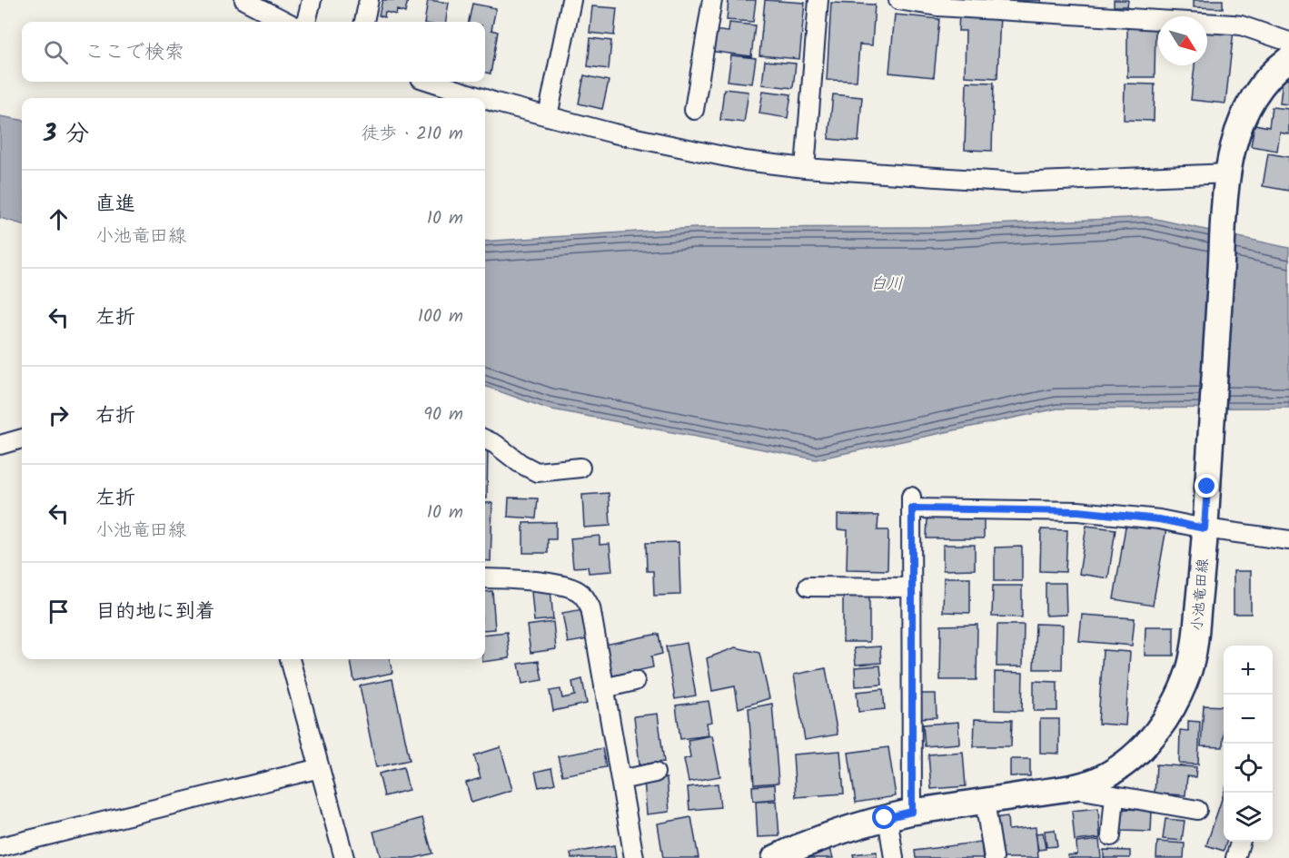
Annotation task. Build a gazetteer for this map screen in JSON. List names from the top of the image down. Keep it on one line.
{"streets":{"main road":["小池竜田線"]},"water":["白川"],"north":"bottom right","page":{"search":"ここで検索","heading":["3 分","徒歩 · 210 m"],"list":[["直進","小池竜田線","10 m"],["左折","100 m"],["右折","90 m"],["左折","小池竜田線","10 m"],"目的地に到着"],"map_buttons":["+","−"]}}
